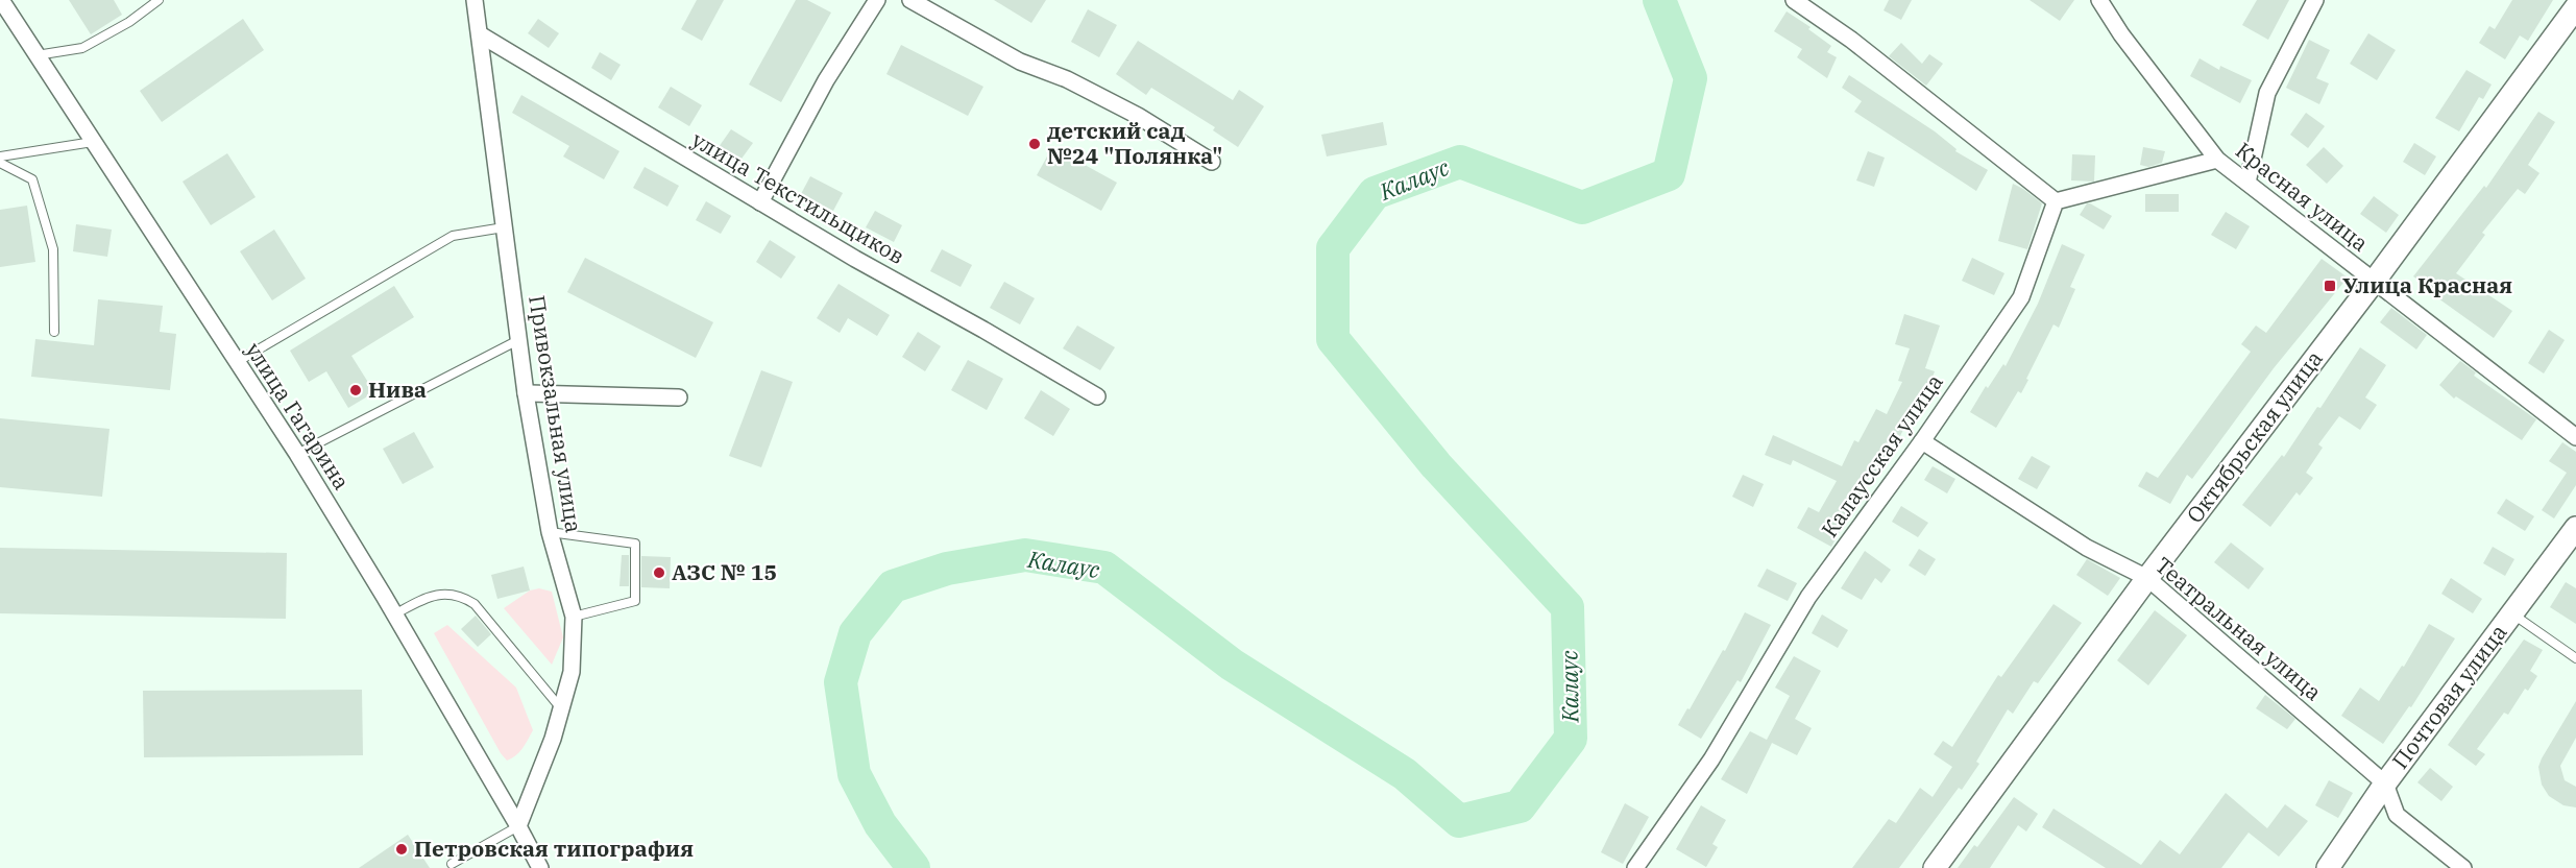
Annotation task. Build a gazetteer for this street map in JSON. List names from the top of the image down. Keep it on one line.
{"streets":{"main road":["Октябрьская улица","Почтовая улица"],"street":["Красная улица","улица Текстильщиков","Привокзальная улица","улица Гагарина","Калаусская улица","Театральная улица"]},"crossings":[["Красная улица","Октябрьская улица"],["улица Текстильщиков","Привокзальная улица"],["Привокзальная улица","улица Гагарина"],["Октябрьская улица","Театральная улица"],["Калаусская улица","Театральная улица"],["Театральная улица","Почтовая улица"]],"water":["Калаус"],"places":{"other":["детский сад №24 \"Полянка\"","Нива","АЗС № 15","Петровская типография"],"transit":["Улица Красная"]}}
